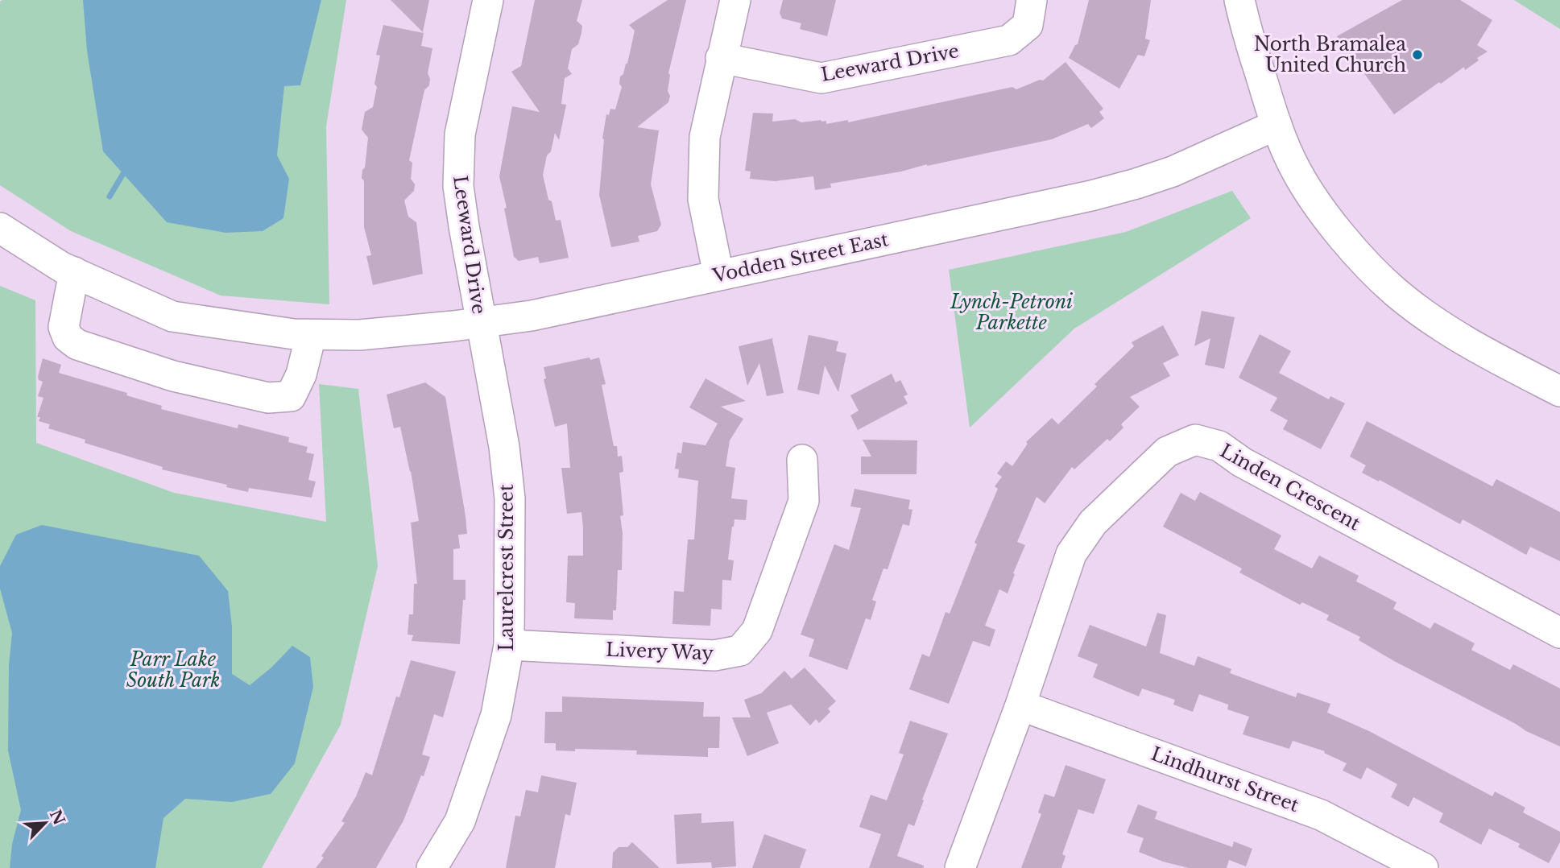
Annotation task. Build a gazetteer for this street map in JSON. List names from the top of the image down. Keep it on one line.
{"streets":{"street":["Leeward Drive","Vodden Street East","Linden Crescent","Laurelcrest Street","Livery Way","Lindhurst Street"]},"crossings":[["Leeward Drive","Vodden Street East"],["Leeward Drive","Laurelcrest Street"],["Vodden Street East","Laurelcrest Street"],["Linden Crescent","Lindhurst Street"],["Laurelcrest Street","Livery Way"]],"parks":["Lynch-Petroni Parkette","Parr Lake South Park"],"places":["North Bramalea United Church"],"north":"top right"}
